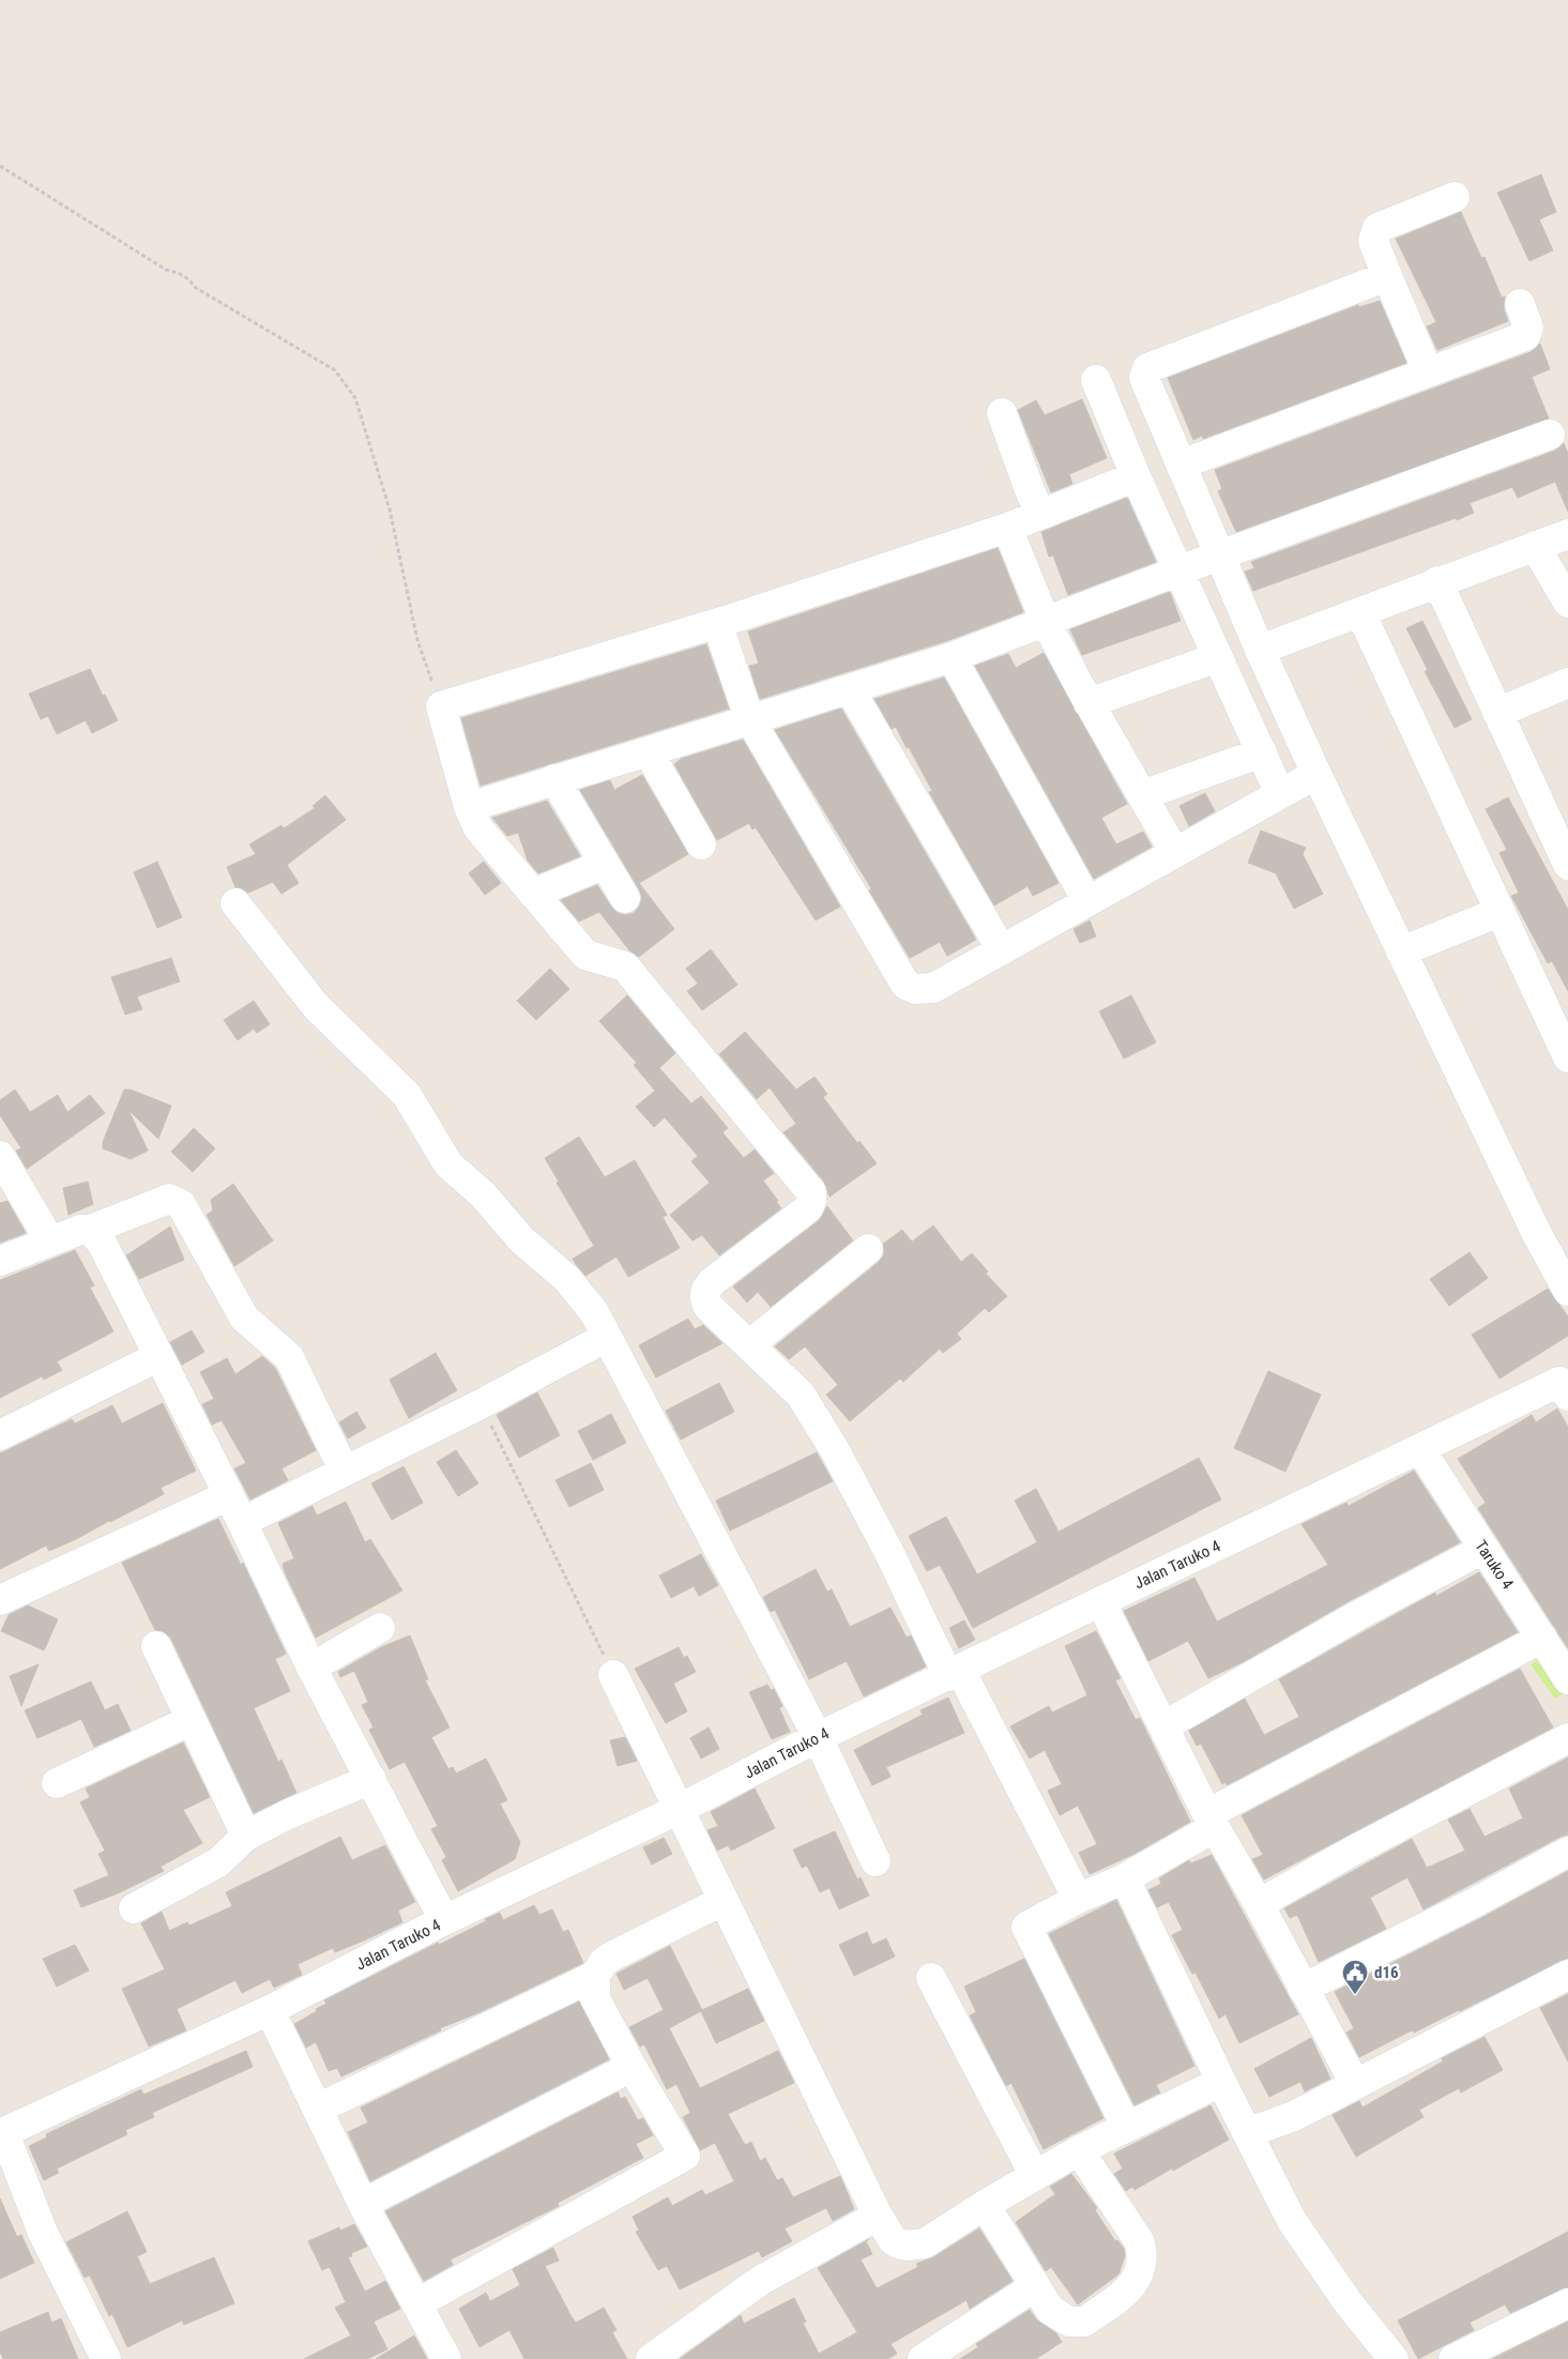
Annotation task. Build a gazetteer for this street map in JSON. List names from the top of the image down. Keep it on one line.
{"streets":{"street":["Jalan Taruko 4","Taruko 4"]},"crossings":[["Jalan Taruko 4","Taruko 4"]],"places":{"public building":["d16"]}}
